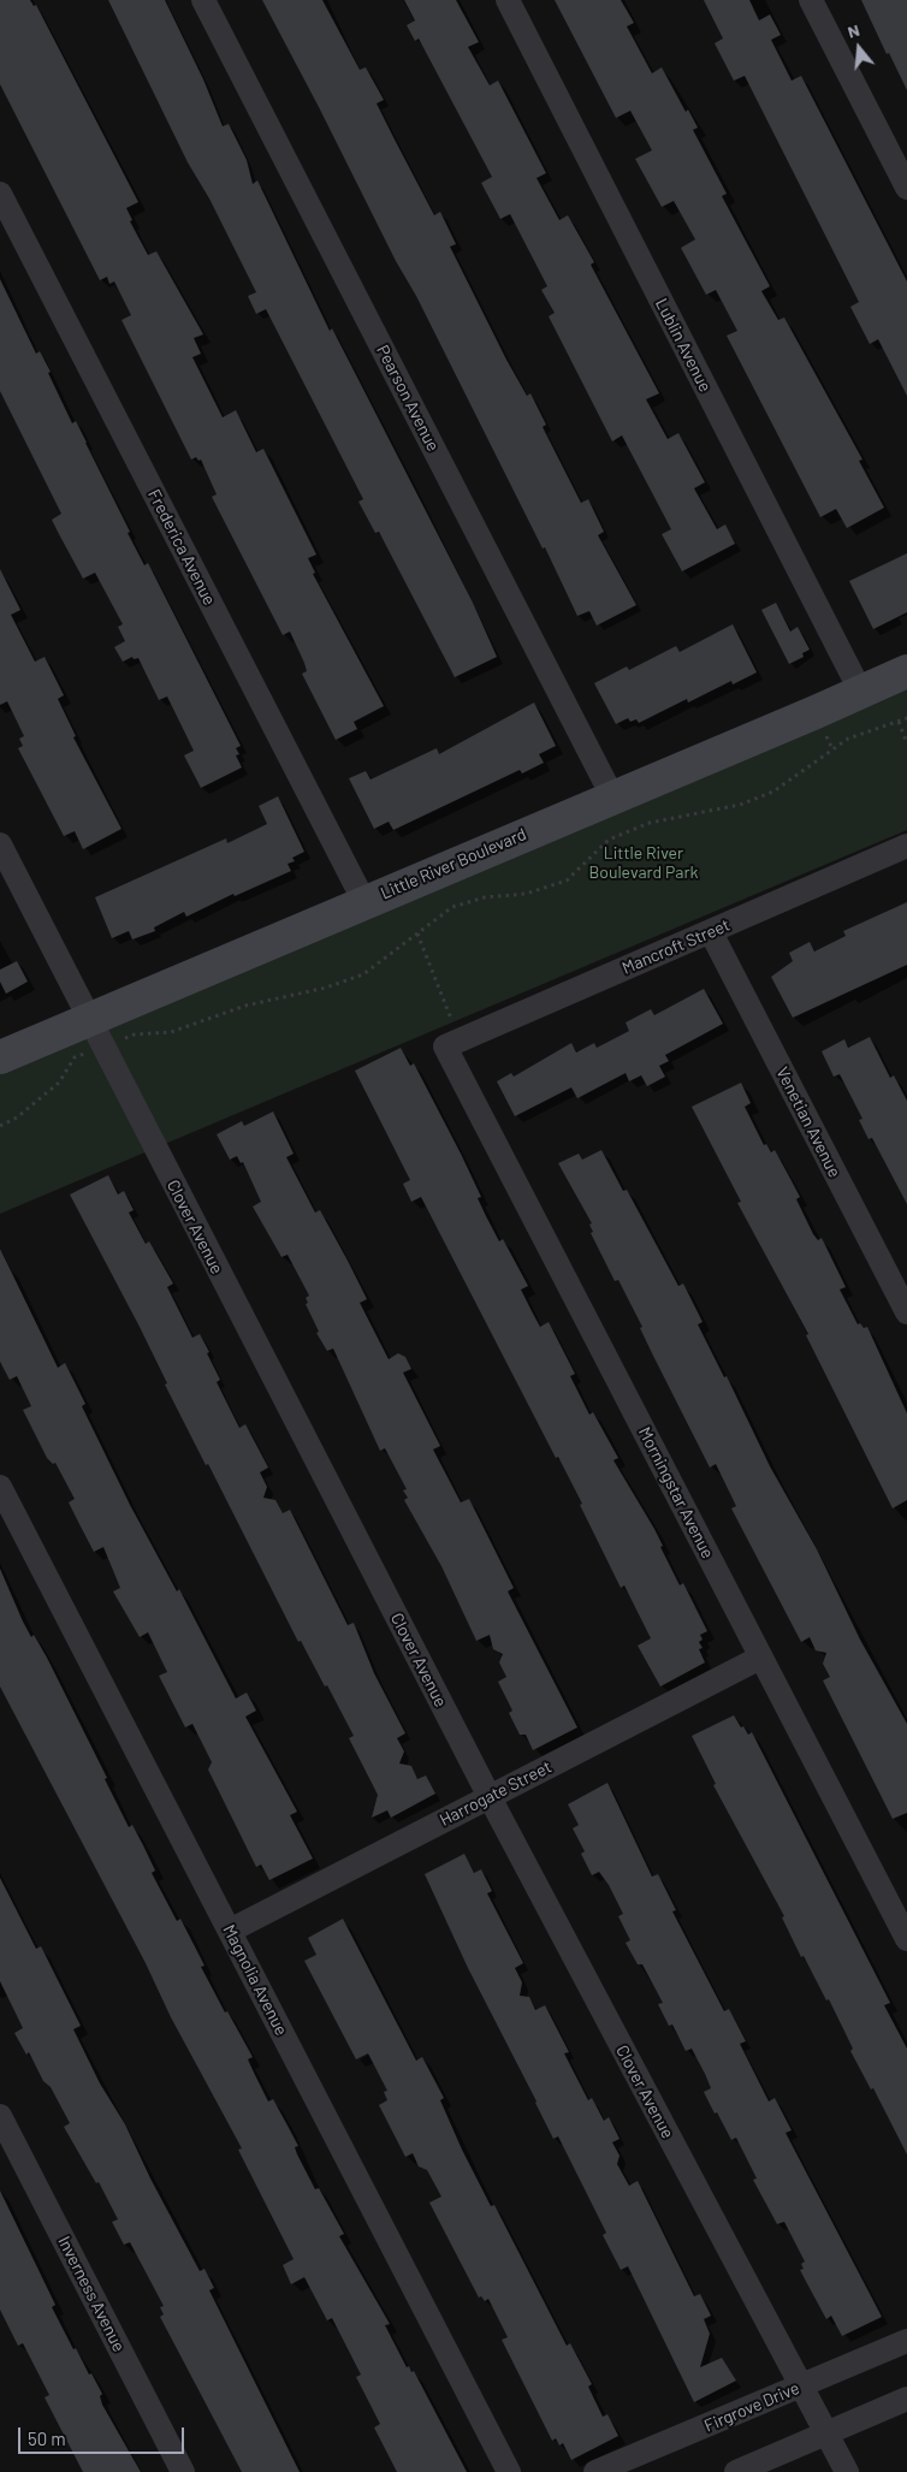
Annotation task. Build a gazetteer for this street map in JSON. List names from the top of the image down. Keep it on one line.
{"streets":{"street":["Lublin Avenue","Pearson Avenue","Frederica Avenue","Little River Boulevard","Mancroft Street","Venetian Avenue","Clover Avenue","Morningstar Avenue","Harrogate Street","Magnolia Avenue","Inverness Avenue","Firgrove Drive"]},"crossings":[["Lublin Avenue","Little River Boulevard"],["Pearson Avenue","Little River Boulevard"],["Frederica Avenue","Little River Boulevard"],["Little River Boulevard","Clover Avenue"],["Mancroft Street","Venetian Avenue"],["Mancroft Street","Morningstar Avenue"],["Clover Avenue","Harrogate Street"],["Clover Avenue","Firgrove Drive"],["Morningstar Avenue","Harrogate Street"],["Harrogate Street","Magnolia Avenue"]],"parks":["Little River Boulevard Park"],"scale_bar":"50 m","north":"top"}
